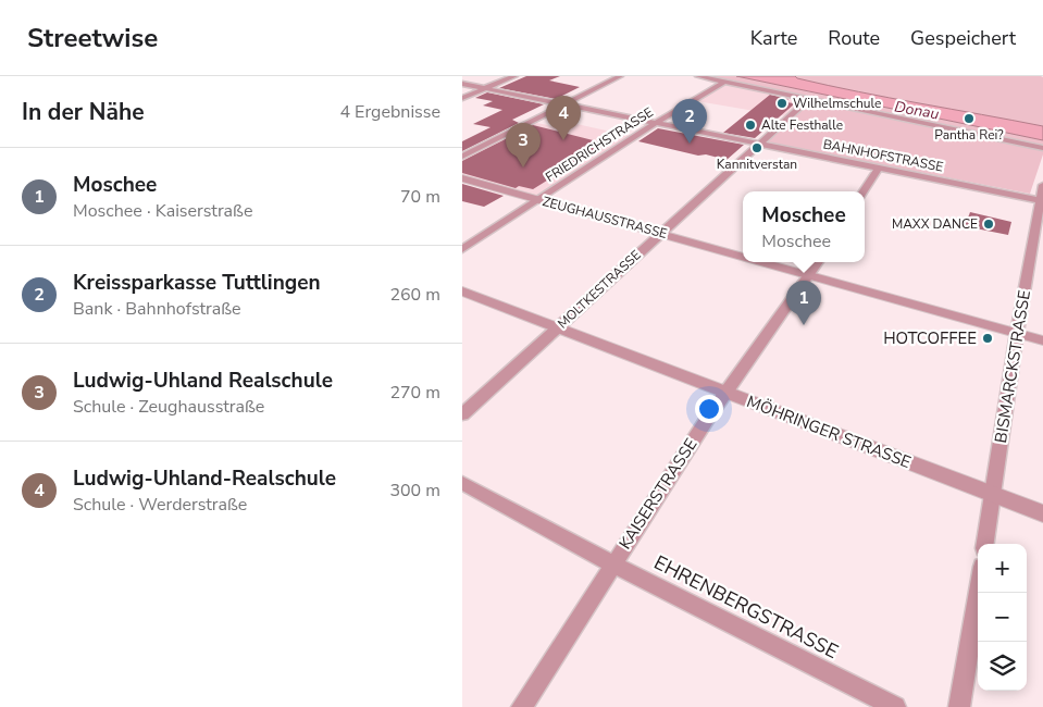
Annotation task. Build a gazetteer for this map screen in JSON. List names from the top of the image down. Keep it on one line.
{"streets":{"street":["FRIEDRICHSTRASSE","BAHNHOFSTRASSE","ZEUGHAUSSTRASSE","MOLTKESTRASSE","BISMARCKSTRASSE","MÖHRINGER STRASSE","KAISERSTRASSE","EHRENBERGSTRASSE"]},"crossings":[["FRIEDRICHSTRASSE","BAHNHOFSTRASSE"],["FRIEDRICHSTRASSE","ZEUGHAUSSTRASSE"],["BAHNHOFSTRASSE","MOLTKESTRASSE"],["BAHNHOFSTRASSE","BISMARCKSTRASSE"],["ZEUGHAUSSTRASSE","MOLTKESTRASSE"],["ZEUGHAUSSTRASSE","BISMARCKSTRASSE"],["ZEUGHAUSSTRASSE","KAISERSTRASSE"],["MOLTKESTRASSE","MÖHRINGER STRASSE"],["BISMARCKSTRASSE","MÖHRINGER STRASSE"],["MÖHRINGER STRASSE","KAISERSTRASSE"],["KAISERSTRASSE","EHRENBERGSTRASSE"]],"water":["Donau"],"places":["Wilhelmschule","Pantha Rei?","Alte Festhalle","Kannitverstan","MAXX DANCE","HOTCOFFEE"],"page":{"header":"Streetwise","nav":["Karte","Route","Gespeichert"],"heading":["In der Nähe","4 Ergebnisse"],"pins":["4","2","3","1"],"list":[{"mark":"1","name":"Moschee","note":"Moschee · Kaiserstraße","value":"70 m"},{"mark":"2","name":"Kreissparkasse Tuttlingen","note":"Bank · Bahnhofstraße","value":"260 m"},{"mark":"3","name":"Ludwig-Uhland Realschule","note":"Schule · Zeughausstraße","value":"270 m"},{"mark":"4","name":"Ludwig-Uhland-Realschule","note":"Schule · Werderstraße","value":"300 m"}],"popup":["Moschee","Moschee"],"map_buttons":["+","−"]}}
